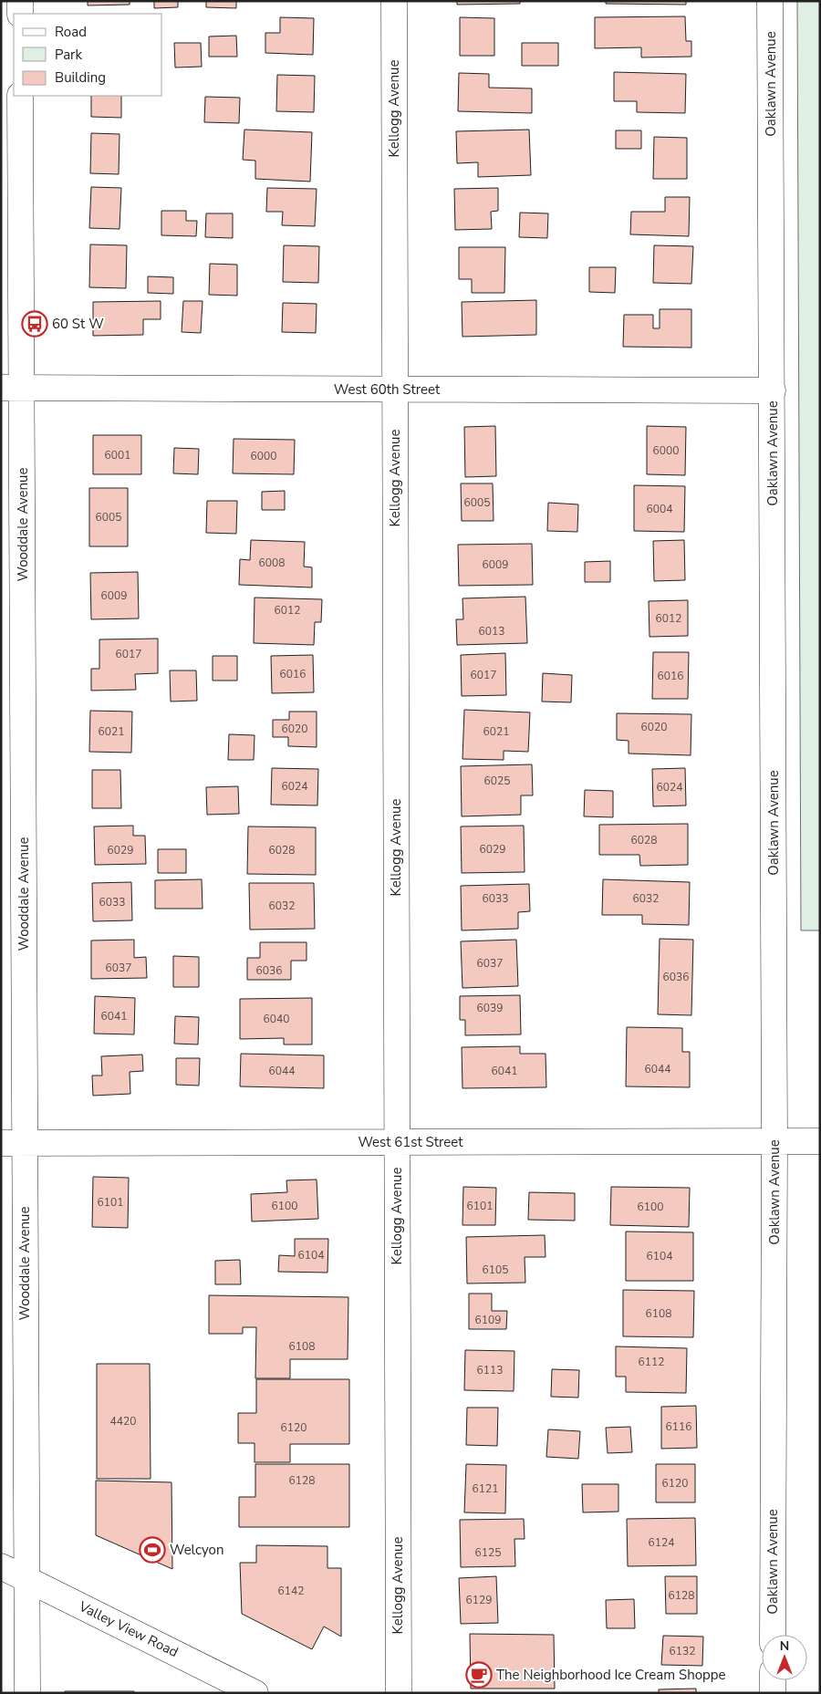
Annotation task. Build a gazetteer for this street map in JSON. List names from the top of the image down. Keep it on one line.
{"streets":{"street":["Oaklawn Avenue","Kellogg Avenue","West 60th Street","Wooddale Avenue","West 61st Street","Valley View Road"]},"crossings":[["Oaklawn Avenue","West 60th Street"],["Oaklawn Avenue","West 61st Street"],["Kellogg Avenue","West 60th Street"],["Kellogg Avenue","West 61st Street"],["West 60th Street","Wooddale Avenue"],["Wooddale Avenue","West 61st Street"],["Wooddale Avenue","Valley View Road"]],"places":{"bus stop":["60 St W"],"sports":["Welcyon"],"cafe":["The Neighborhood Ice Cream Shoppe"]},"house_numbers":["6000","6001","6000","6005","6004","6005","6008","6009","6009","6012","6012","6013","6017","6016","6017","6016","6020","6020","6021","6021","6025","6024","6024","6028","6029","6029","6028","6033","6032","6033","6032","6037","6037","6036","6036","6039","6041","6040","6044","6044","6041","6101","6100","6101","6100","6104","6104","6105","6108","6109","6108","6112","6113","4420","6116","6120","6128","6120","6121","6124","6125","6142","6128","6129","6132"],"legend":["Road","Park","Building"],"north":"top"}
